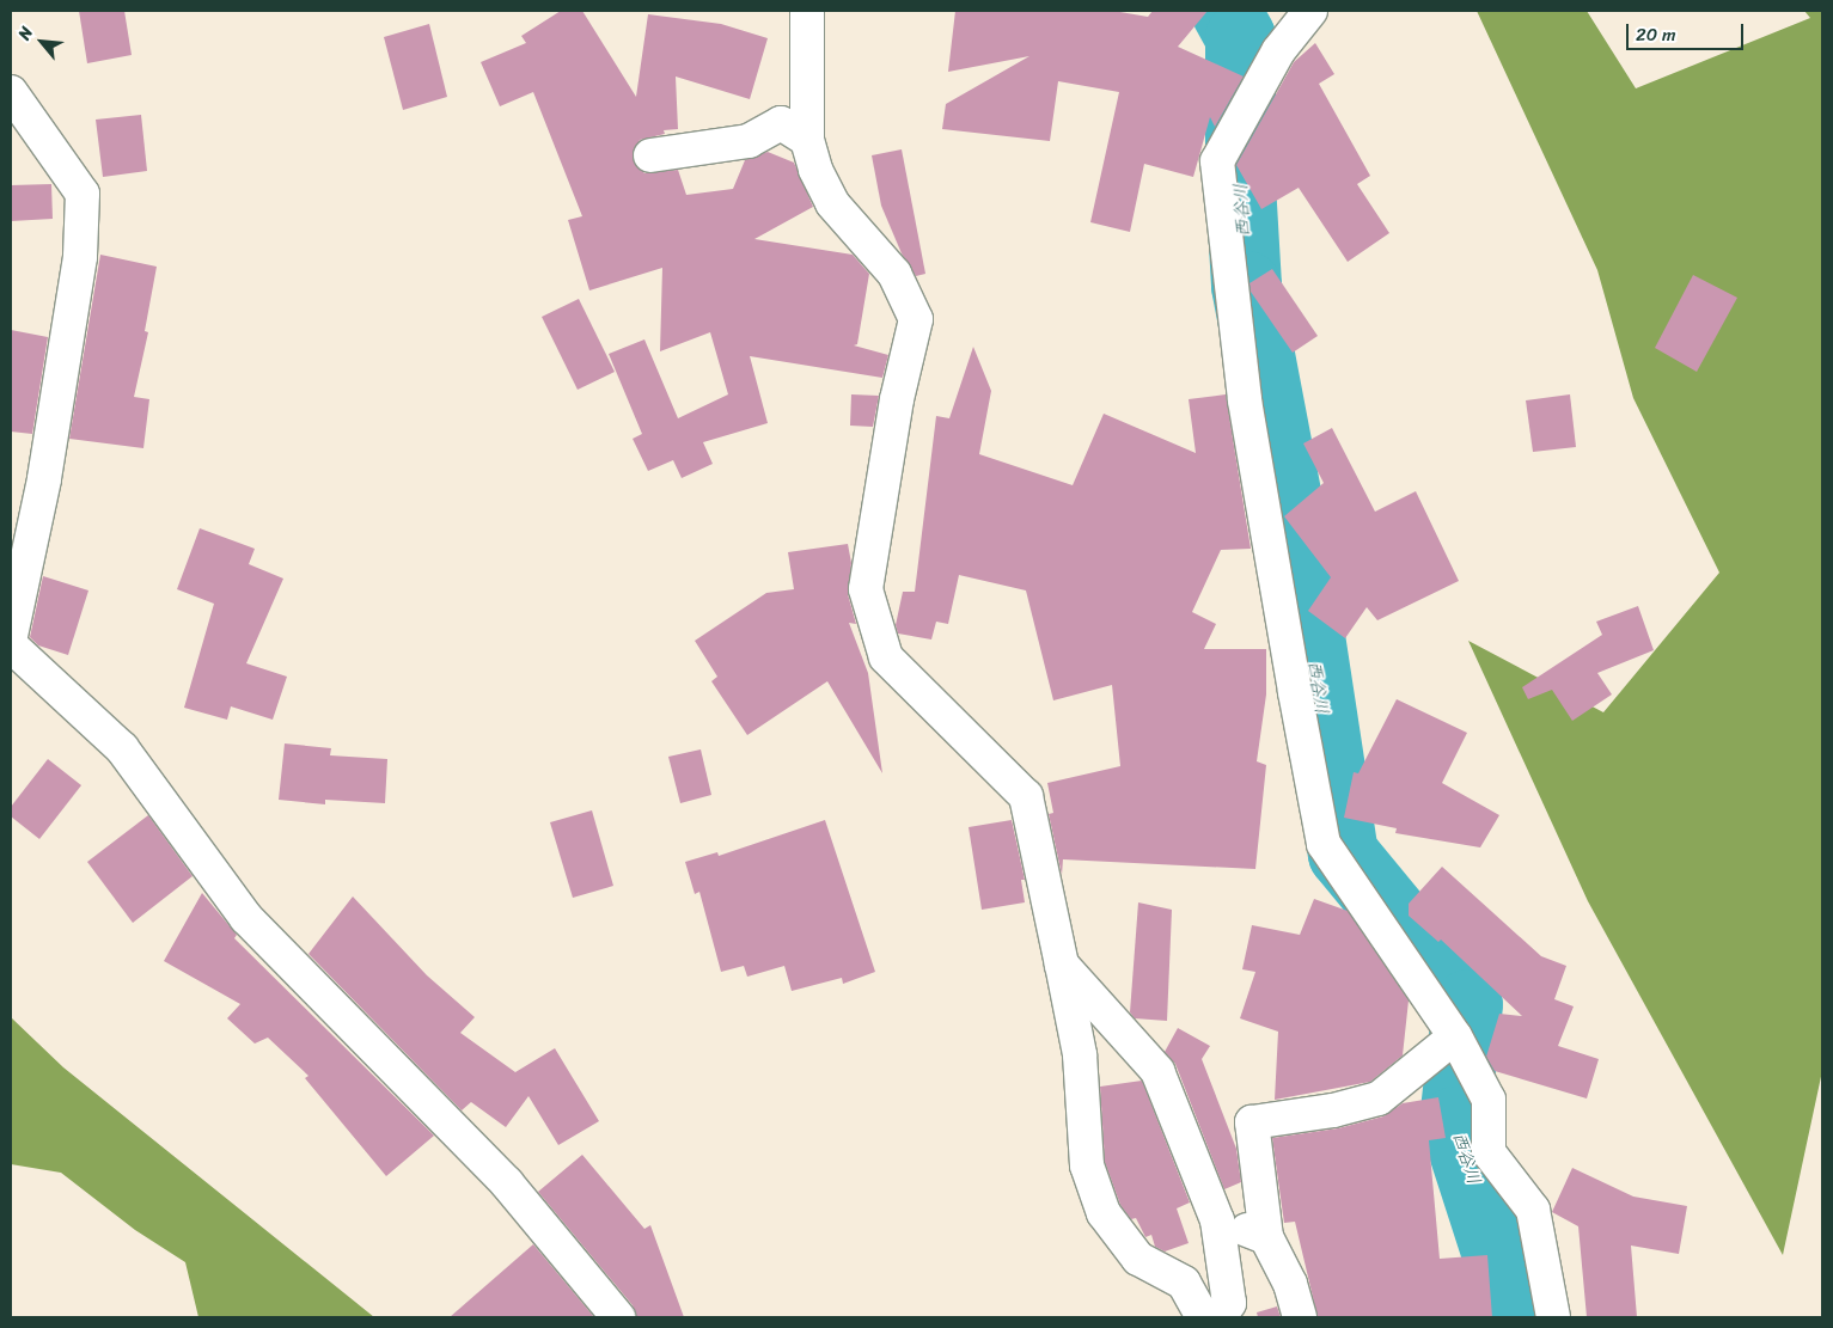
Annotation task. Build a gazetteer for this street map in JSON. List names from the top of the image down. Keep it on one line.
{"water":["西谷川"],"scale_bar":"20 m","north":"top left"}
